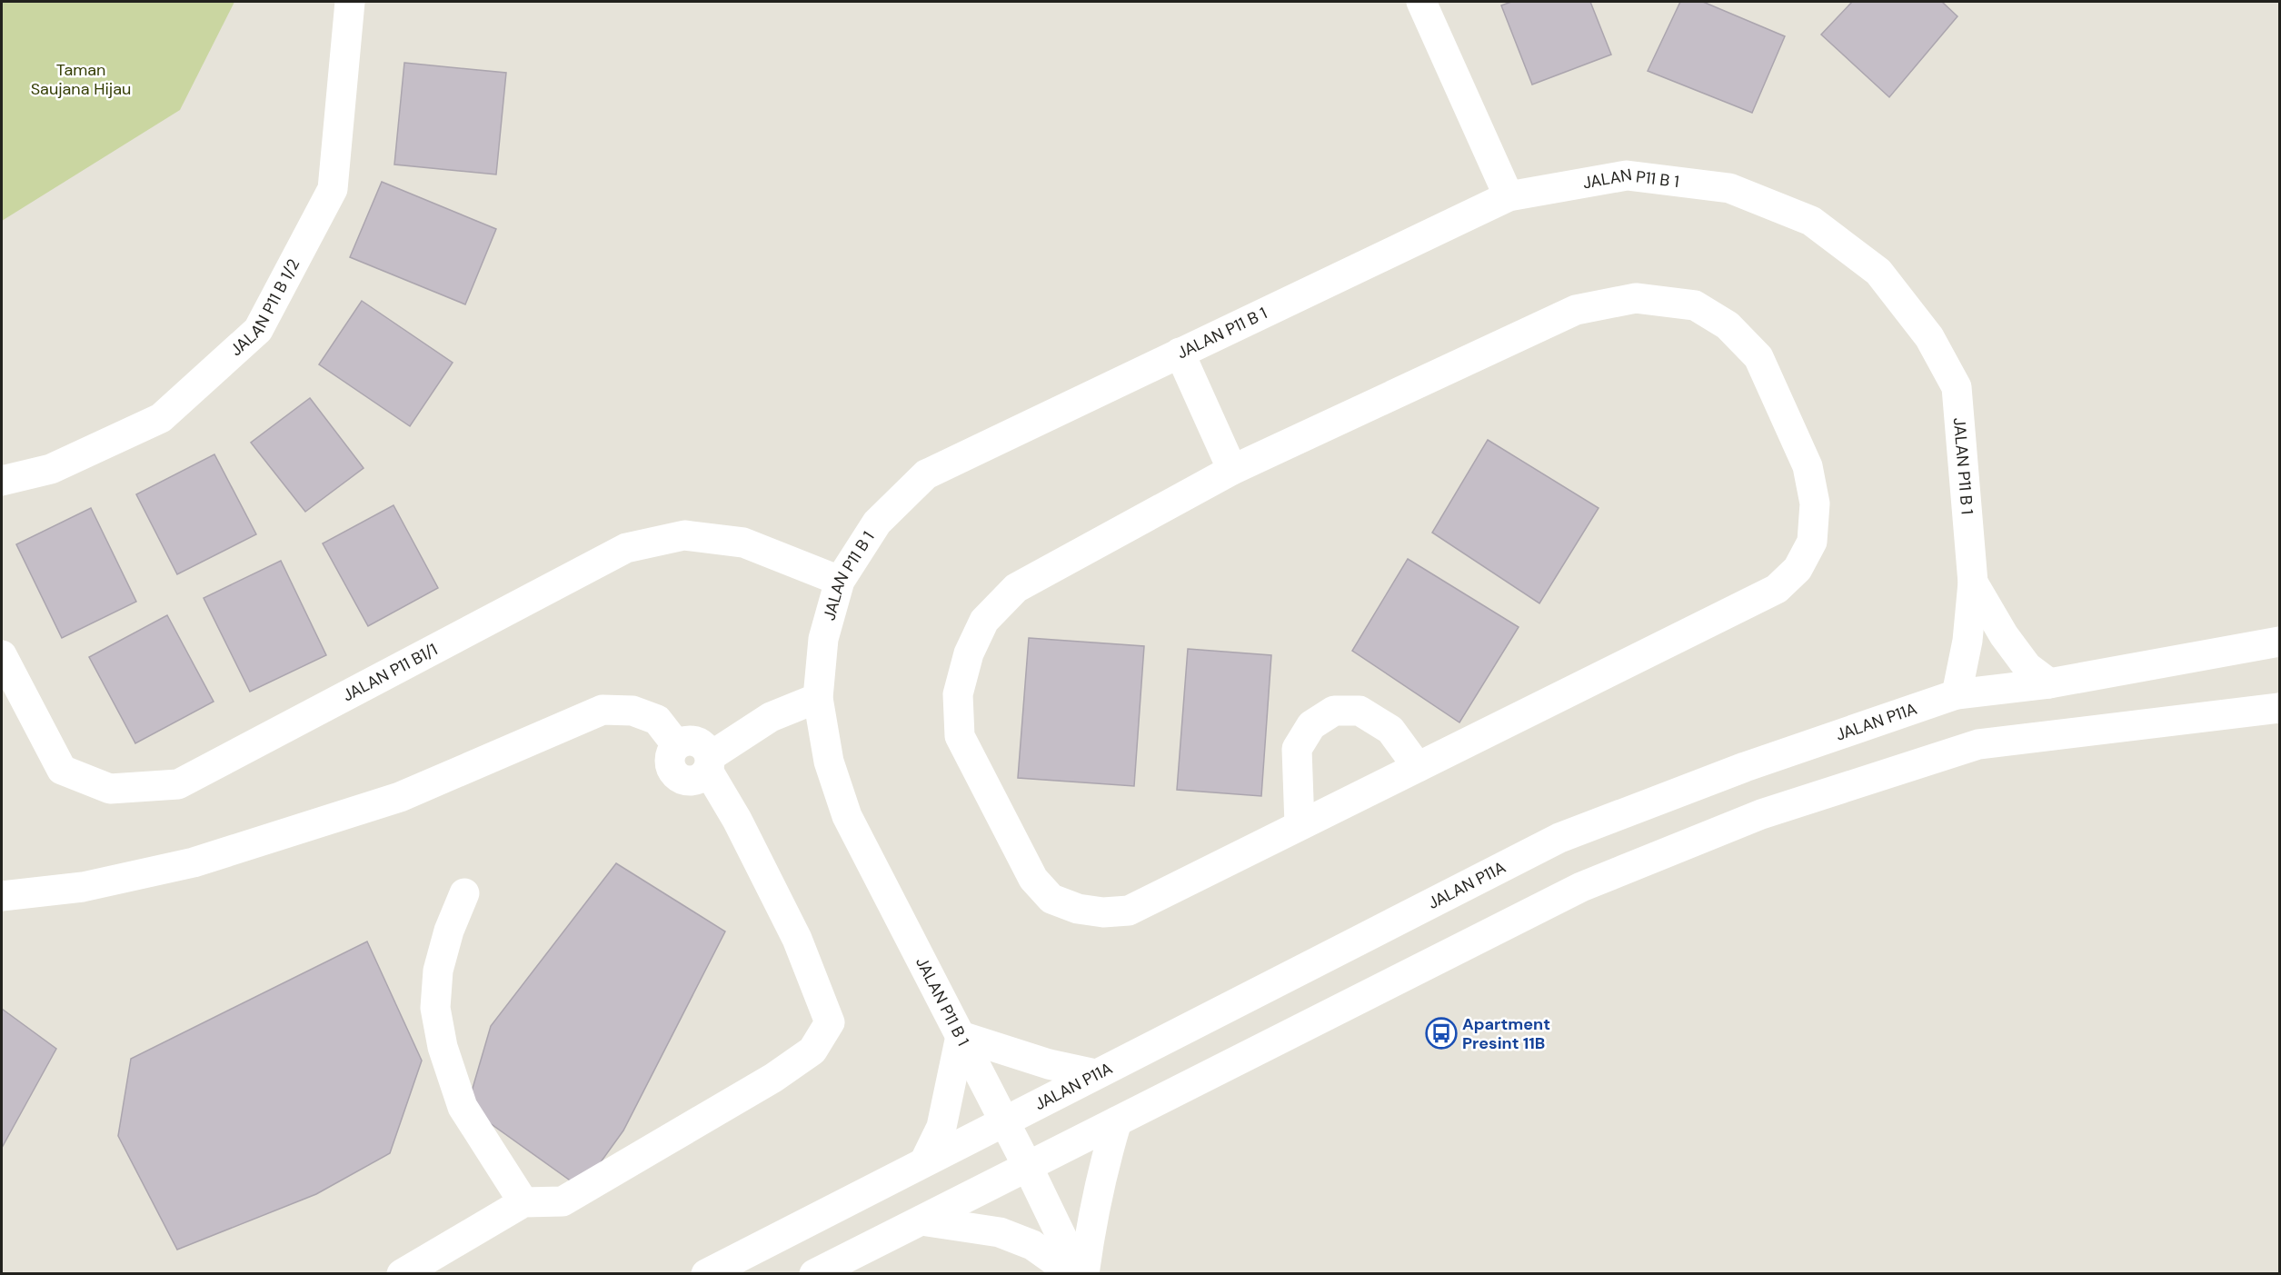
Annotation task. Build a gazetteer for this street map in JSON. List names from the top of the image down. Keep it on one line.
{"streets":{"street":["JALAN P11 B 1","JALAN P11 B 1/2","JALAN P11 B1/1","JALAN P11A"]},"crossings":[["JALAN P11 B 1","JALAN P11 B1/1"],["JALAN P11 B 1","JALAN P11A"]],"parks":["Taman Saujana Hijau"],"places":{"bus stop":["Apartment Presint 11B"]}}
